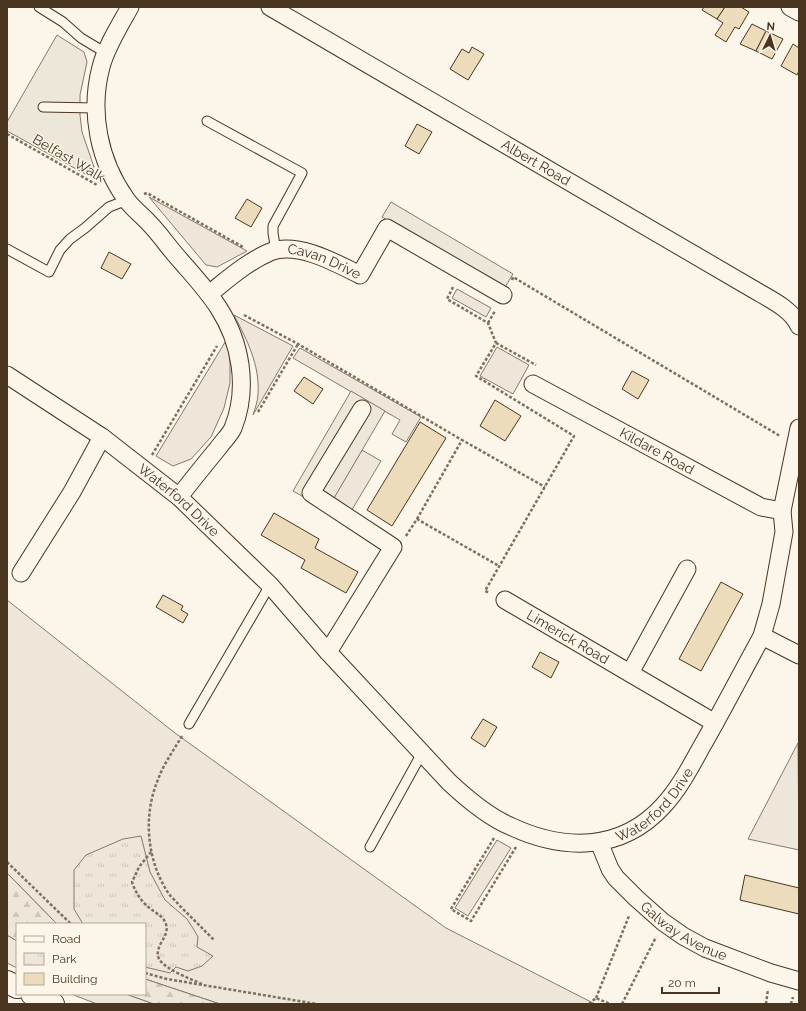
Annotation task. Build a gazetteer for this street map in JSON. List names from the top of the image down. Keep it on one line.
{"streets":{"street":["Albert Road","Cavan Drive","Kildare Road","Waterford Drive","Limerick Road","Galway Avenue"],"path":["Belfast Walk"]},"crossings":[["Kildare Road","Waterford Drive"],["Waterford Drive","Limerick Road"],["Waterford Drive","Galway Avenue"]],"legend":["Road","Park","Building"],"scale_bar":"20 m","north":"top"}
